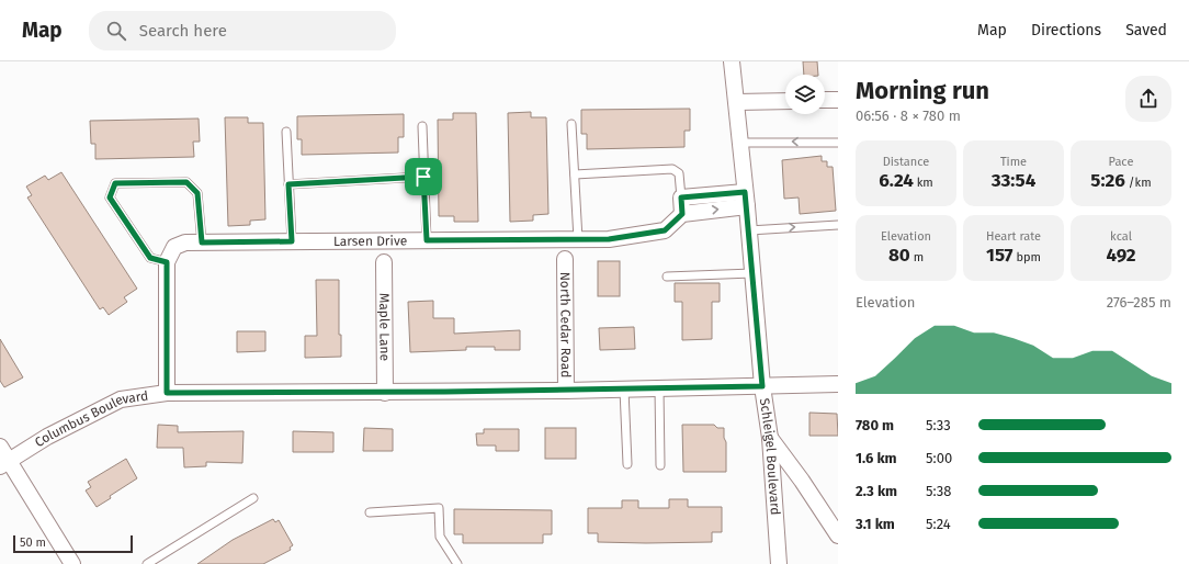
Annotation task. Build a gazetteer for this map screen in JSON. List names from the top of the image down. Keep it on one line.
{"streets":{"street":["Larsen Drive","North Cedar Road","Maple Lane","Columbus Boulevard","Schleigel Boulevard"]},"crossings":[["North Cedar Road","Columbus Boulevard"],["Maple Lane","Columbus Boulevard"],["Columbus Boulevard","Schleigel Boulevard"]],"scale_bar":"50 m","page":{"header":"Map","search":"Search here","nav":["Map","Directions","Saved"],"heading":["Morning run","06:56 · 8 × 780 m"],"stats":[["Distance","6.24 km"],["Time","33:54"],["Pace","5:26 /km"],["Elevation","80 m"],["Heart rate","157 bpm"],["kcal","492"]],"chart":["Elevation","276–285 m"],"list":[{"name":"780 m","note":"5:33"},{"name":"1.6 km","note":"5:00"},{"name":"2.3 km","note":"5:38"},{"name":"3.1 km","note":"5:24"}],"scale":"50 m"}}
